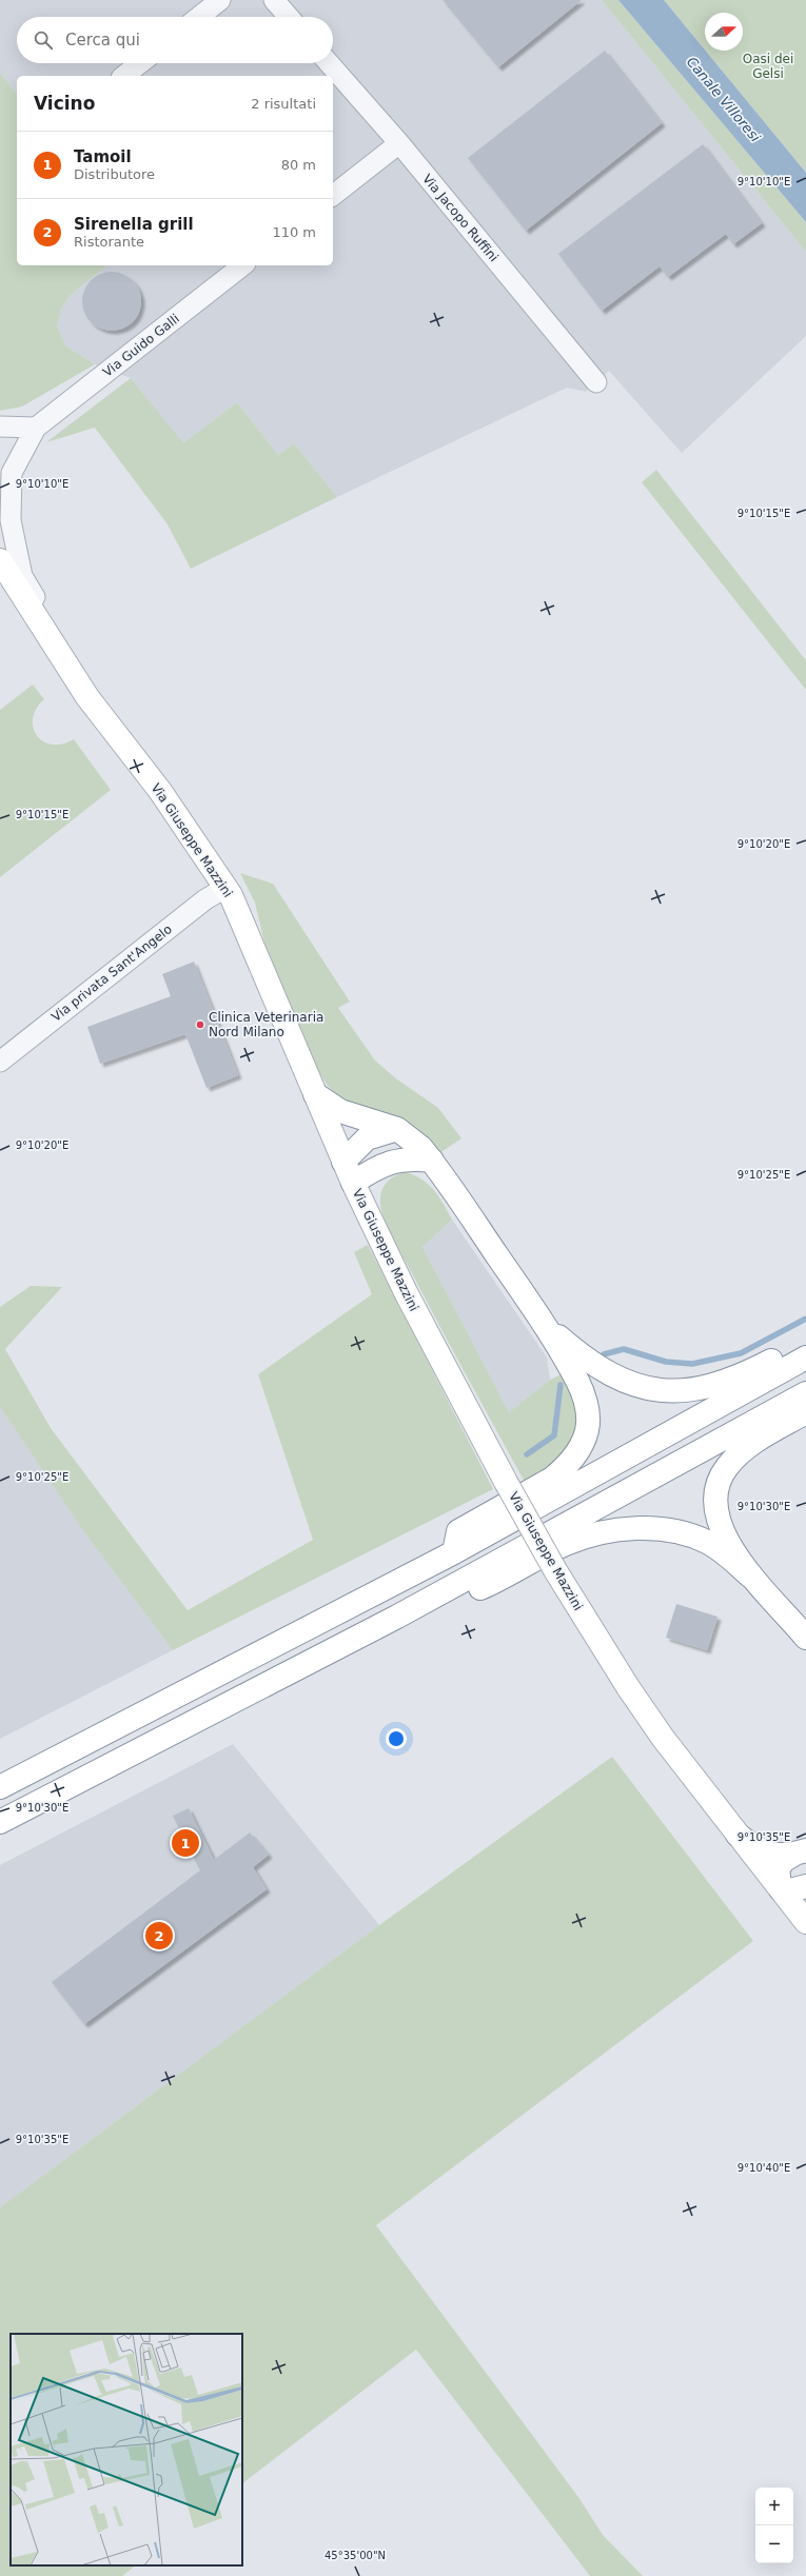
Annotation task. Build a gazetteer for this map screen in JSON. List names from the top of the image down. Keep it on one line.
{"streets":{"main road":["Via Giuseppe Mazzini"],"street":["Via Jacopo Ruffini","Via Guido Galli","Via privata Sant'Angelo"]},"crossings":[["Via Guido Galli","Via Giuseppe Mazzini"],["Via Giuseppe Mazzini","Via privata Sant'Angelo"]],"water":["Canale Villoresi"],"parks":["Oasi dei Gelsi"],"places":["Clinica Veterinaria Nord Milano"],"north":"right","page":{"search":"Cerca qui","heading":["Vicino","2 risultati"],"list":[{"mark":"1","name":"Tamoil","note":"Distributore","value":"80 m"},{"mark":"2","name":"Sirenella grill","note":"Ristorante","value":"110 m"}],"pins":["1","2"],"map_buttons":["+","−"]},"coordinates":["9°10'10\"E","9°10'15\"E","9°10'20\"E","9°10'25\"E","9°10'30\"E","9°10'35\"E","9°10'40\"E","45°35'00\"N"]}
